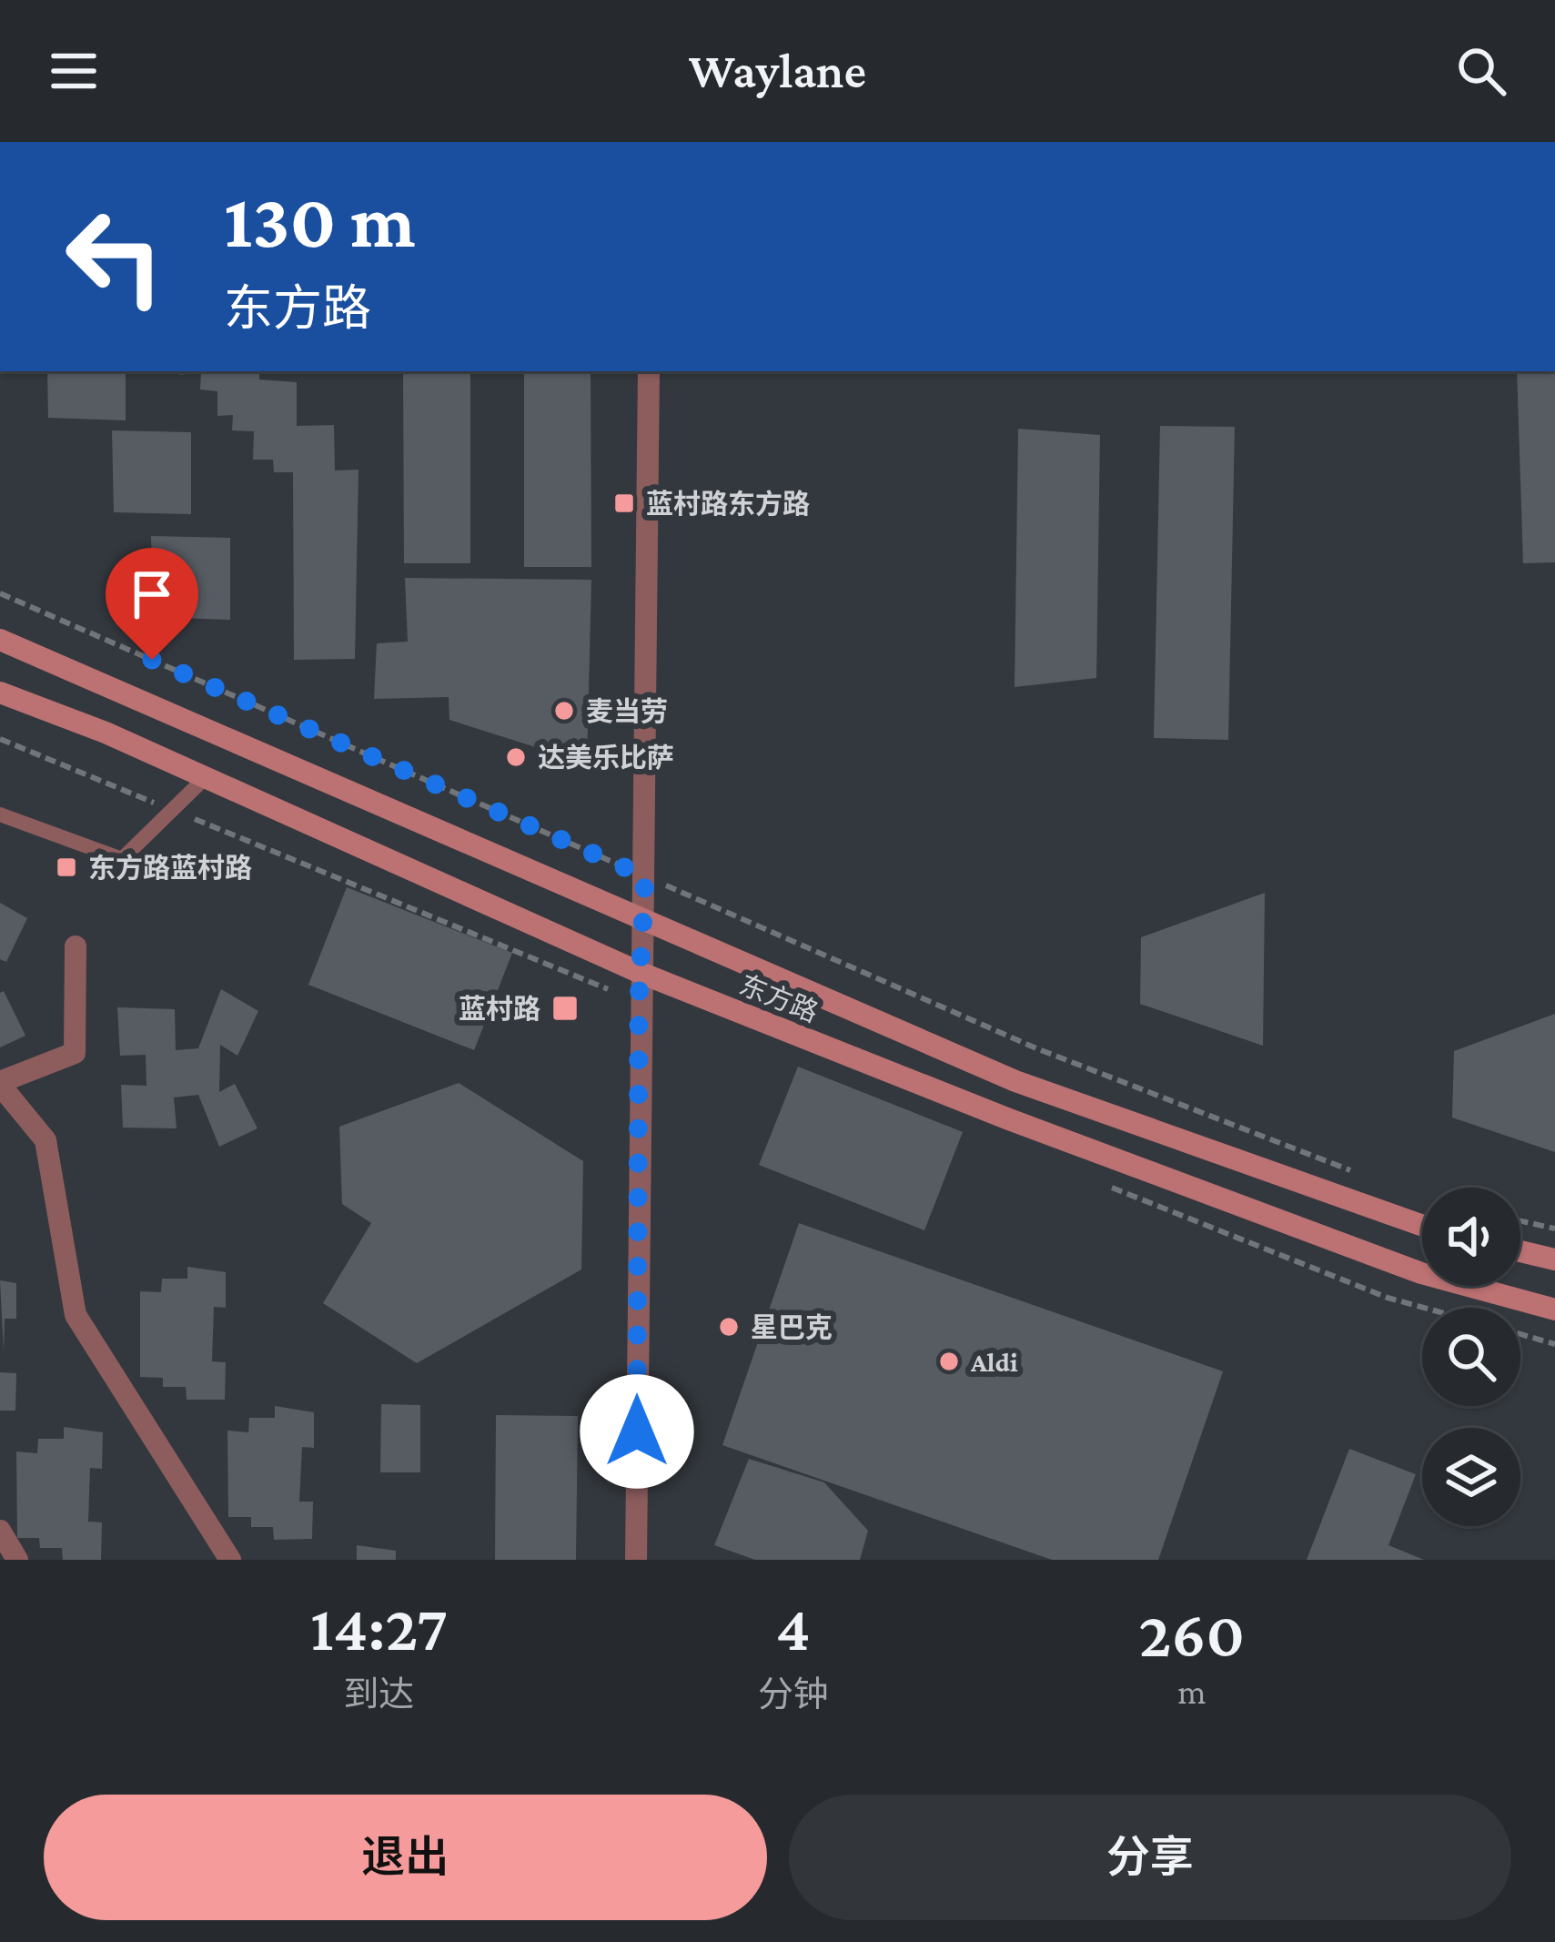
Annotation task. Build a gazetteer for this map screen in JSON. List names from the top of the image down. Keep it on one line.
{"streets":{"main road":["东方路"]},"places":{"transit":["蓝村路东方路","东方路蓝村路","蓝村路"],"other":["麦当劳","达美乐比萨","星巴克","Aldi"]},"page":{"header":"Waylane","turn":["130 m","东方路"],"eta":["14:27","到达","4","分钟","260","m"],"buttons":["退出","分享"]}}
